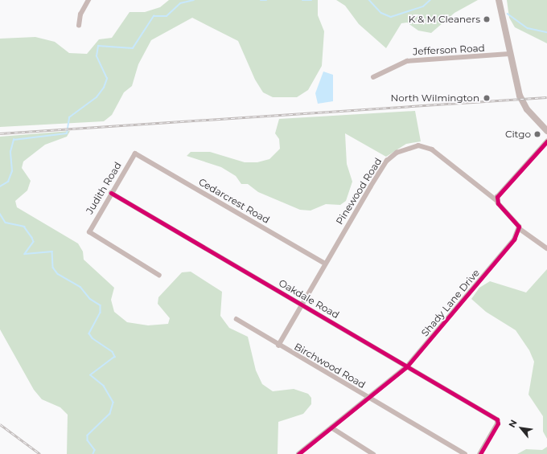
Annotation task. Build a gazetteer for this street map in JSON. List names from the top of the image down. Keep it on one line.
{"streets":{"street":["Jefferson Road","Judith Road","Pinewood Road","Cedarcrest Road","Oakdale Road","Shady Lane Drive","Birchwood Road"]},"crossings":[["Judith Road","Cedarcrest Road"],["Judith Road","Oakdale Road"],["Pinewood Road","Cedarcrest Road"],["Pinewood Road","Oakdale Road"],["Pinewood Road","Birchwood Road"],["Oakdale Road","Shady Lane Drive"],["Shady Lane Drive","Birchwood Road"]],"places":["K & M Cleaners","North Wilmington","Citgo"],"north":"top left"}
